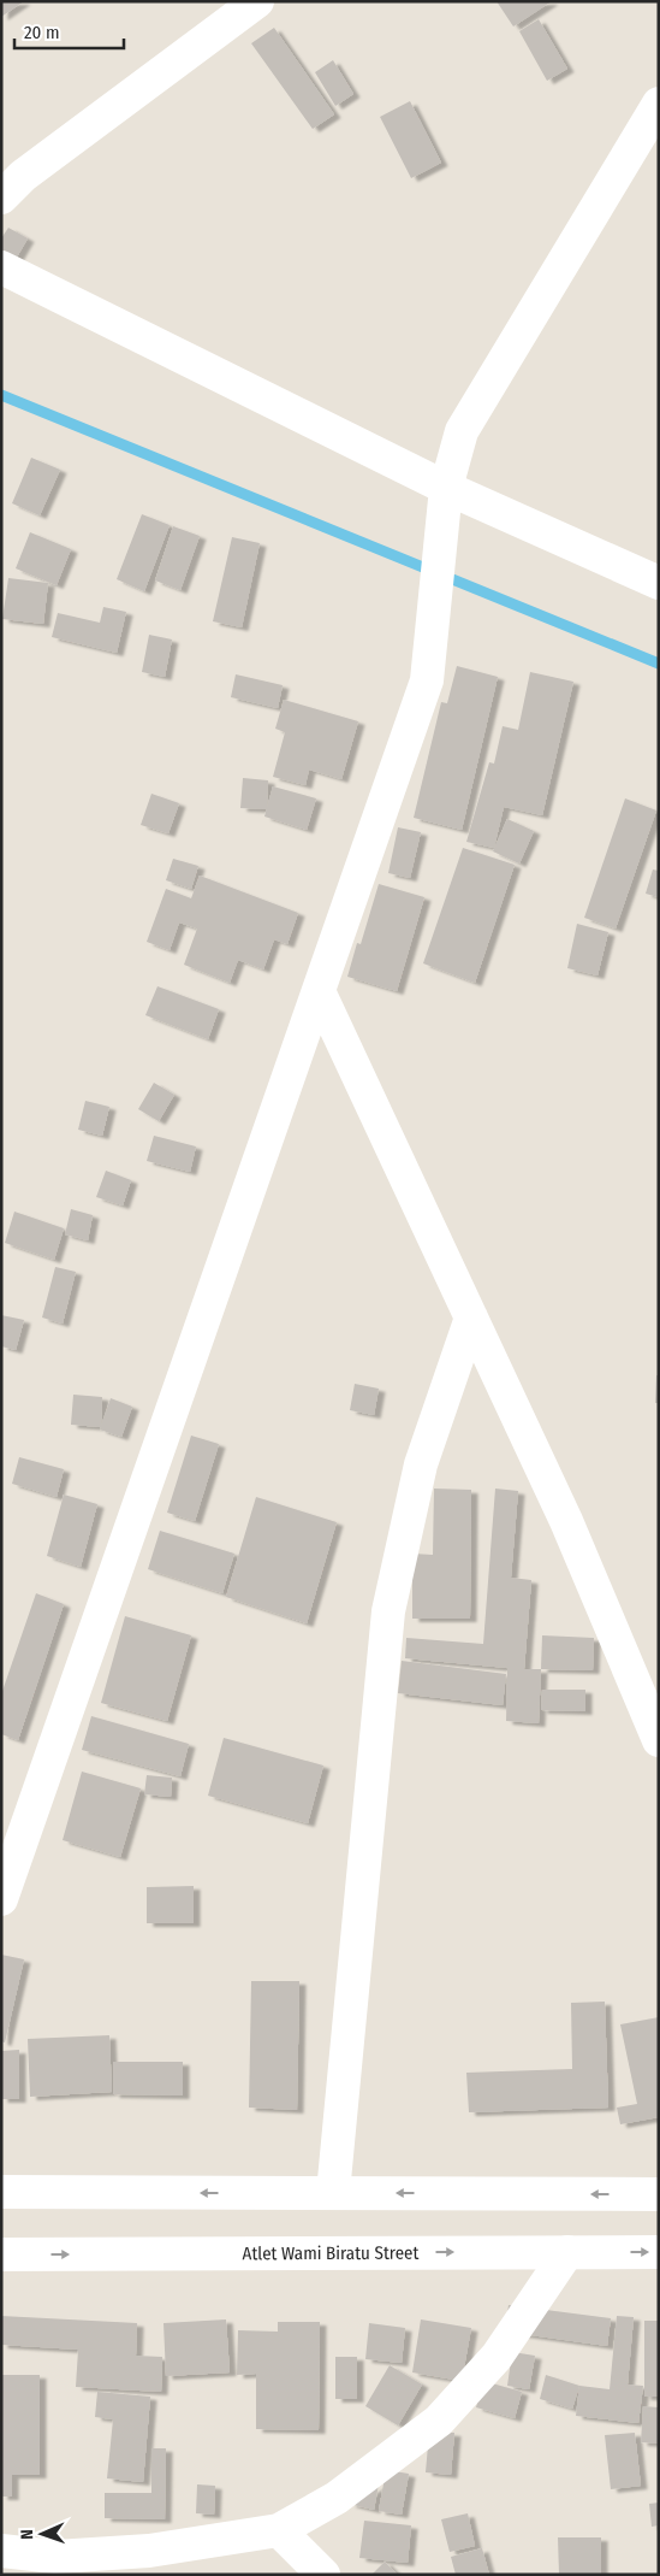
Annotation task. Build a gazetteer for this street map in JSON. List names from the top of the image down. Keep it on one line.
{"streets":{"street":["Atlet Wami Biratu Street"]},"scale_bar":"20 m","north":"left"}
